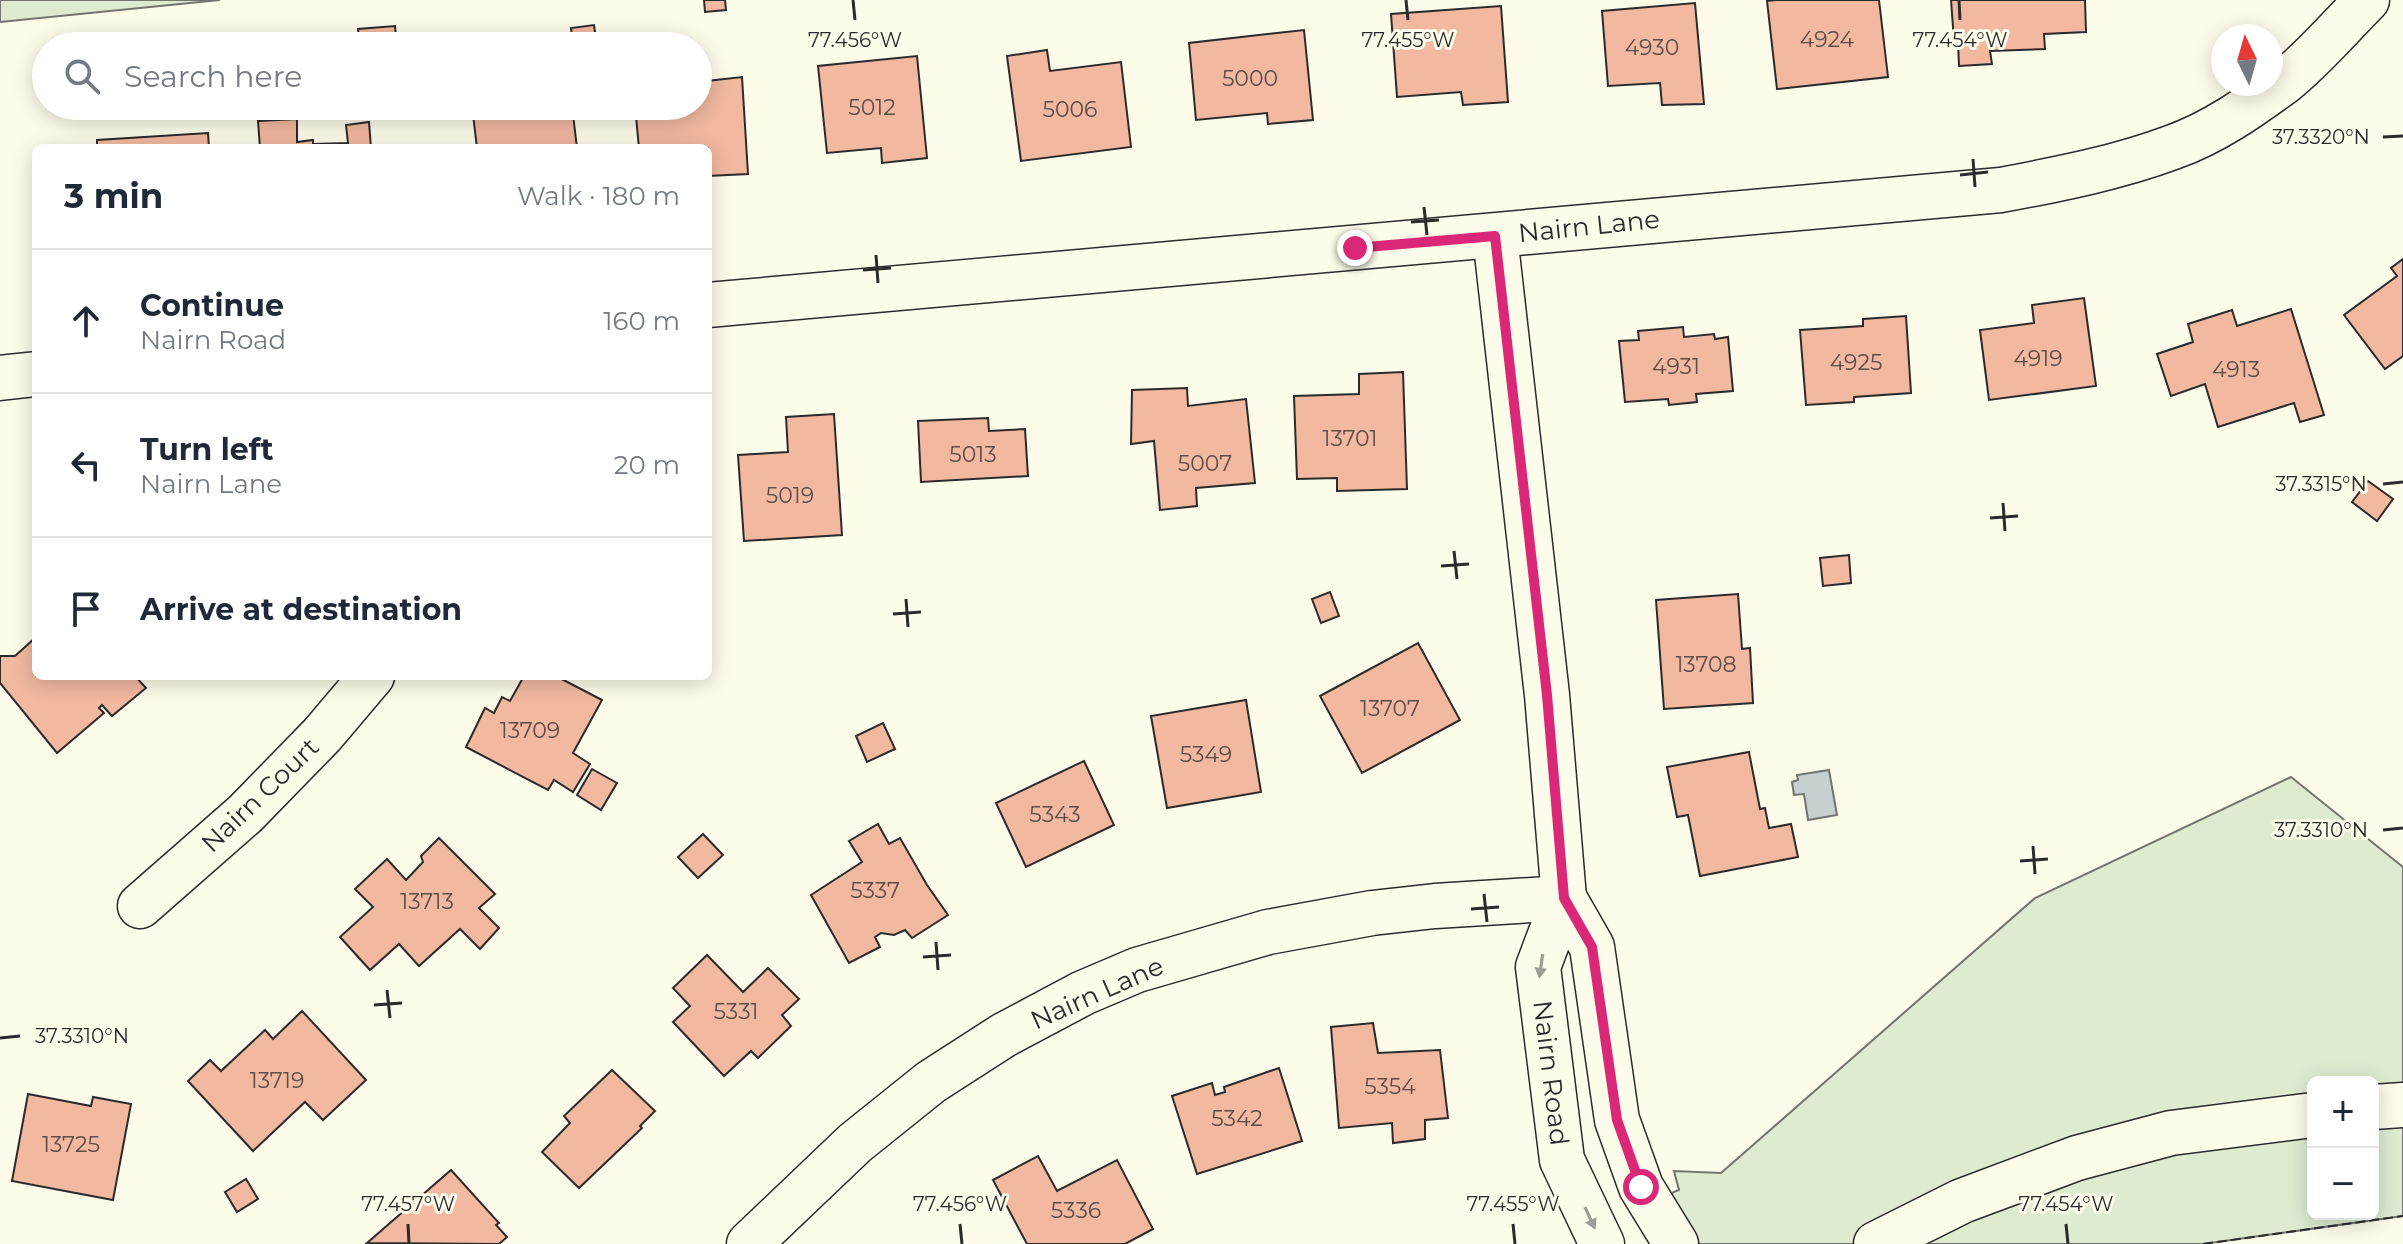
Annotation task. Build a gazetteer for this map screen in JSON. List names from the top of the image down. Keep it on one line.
{"streets":{"street":["Nairn Lane","Nairn Court","Nairn Road"]},"crossings":[["Nairn Lane","Nairn Road"]],"house_numbers":["4924","4930","5000","5012","5006","4919","4925","4931","4913","13701","5013","5007","5019","13708","13707","13709","5349","5343","5337","13713","5331","13719","5354","5342","13725","5336"],"north":"top","page":{"search":"Search here","heading":["3 min","Walk · 180 m"],"list":[["Continue","Nairn Road","160 m"],["Turn left","Nairn Lane","20 m"],"Arrive at destination"],"map_buttons":["+","−"]},"coordinates":["77.456°W","77.455°W","77.454°W","37.3320°N","37.3315°N","37.3310°N","77.457°W"]}
